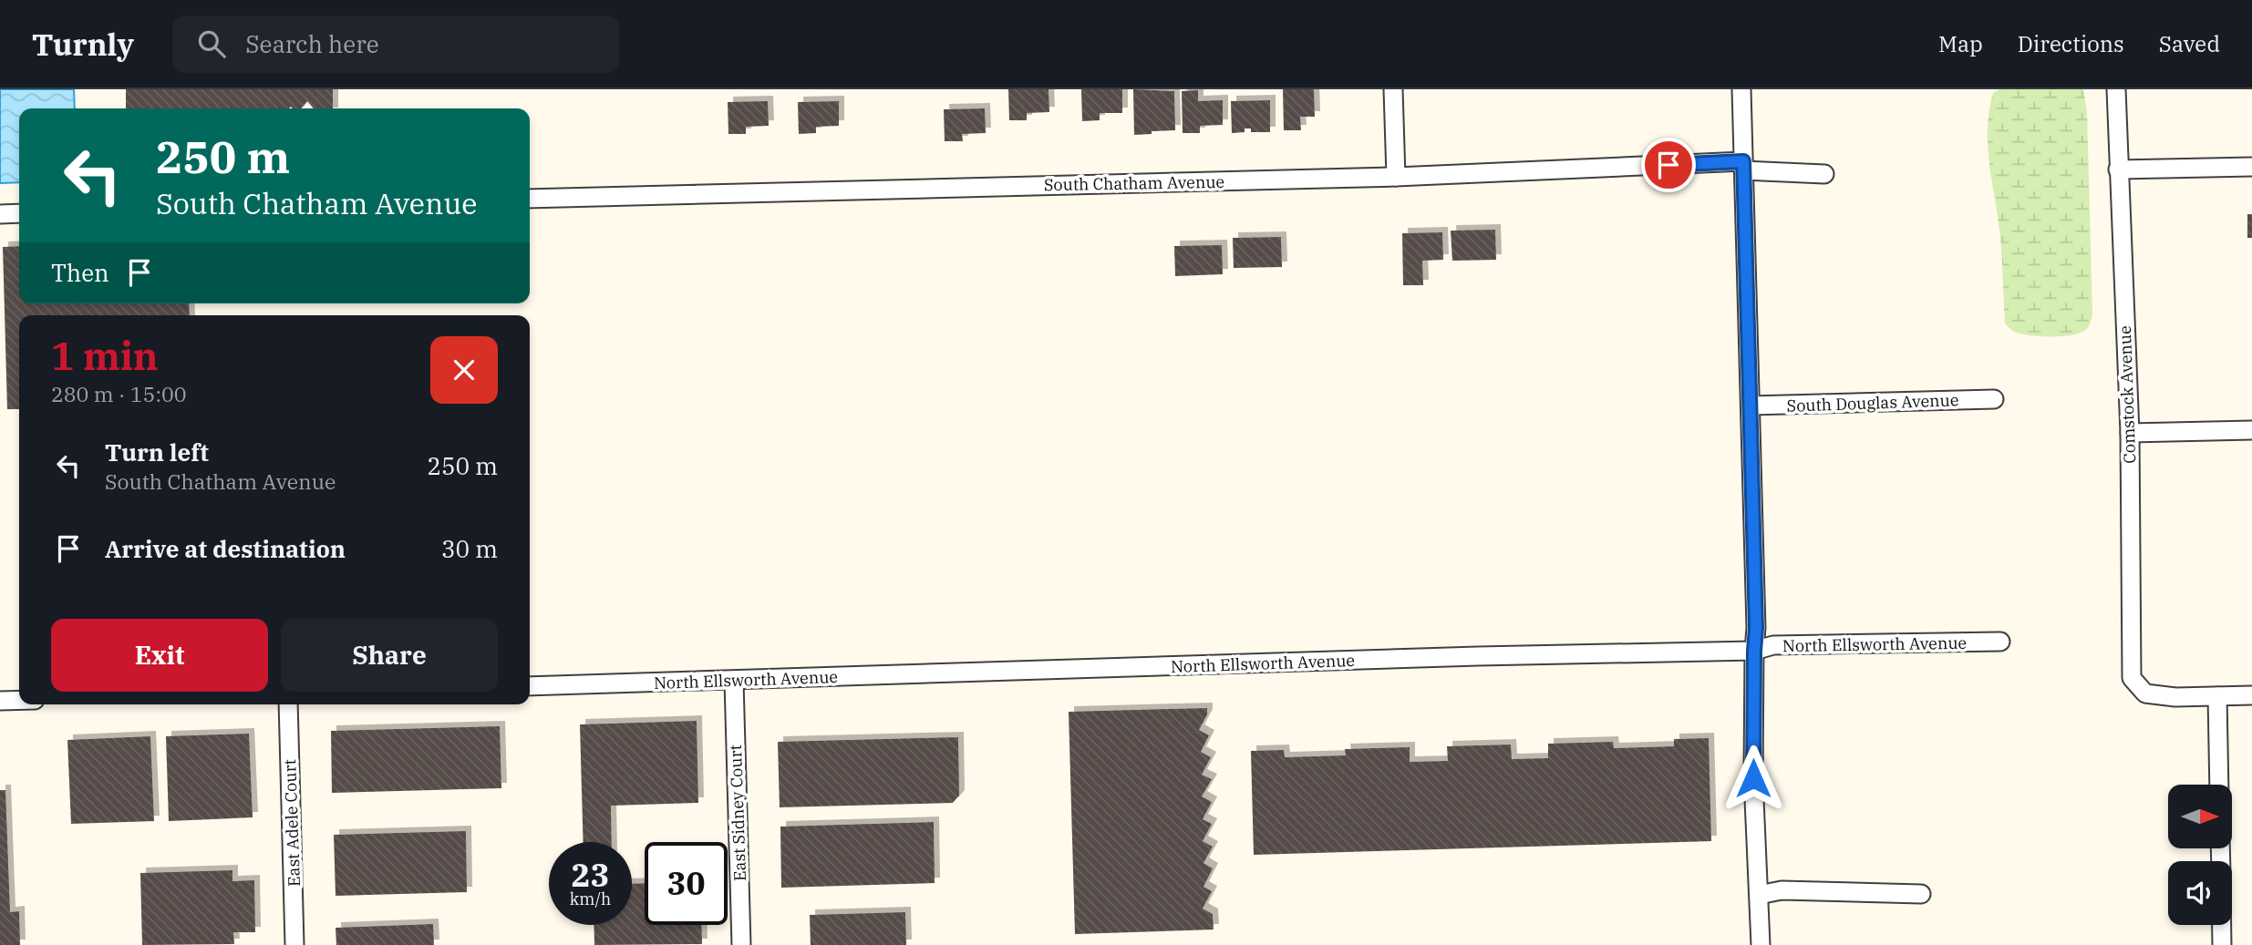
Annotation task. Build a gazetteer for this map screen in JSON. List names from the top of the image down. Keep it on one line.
{"streets":{"street":["South Chatham Avenue","Comstock Avenue","South Douglas Avenue","North Ellsworth Avenue","East Sidney Court","East Adele Court"]},"crossings":[["North Ellsworth Avenue","East Sidney Court"]],"north":"right","page":{"header":"Turnly","search":"Search here","nav":["Map","Directions","Saved"],"turn":["250 m","South Chatham Avenue"],"then":"Then","heading":["1 min","280 m · 15:00"],"list":[{"name":"Turn left","note":"South Chatham Avenue","value":"250 m"},{"name":"Arrive at destination","value":"30 m"}],"buttons":["Exit","Share"],"speed":"23 km/h","limit":"30"}}
